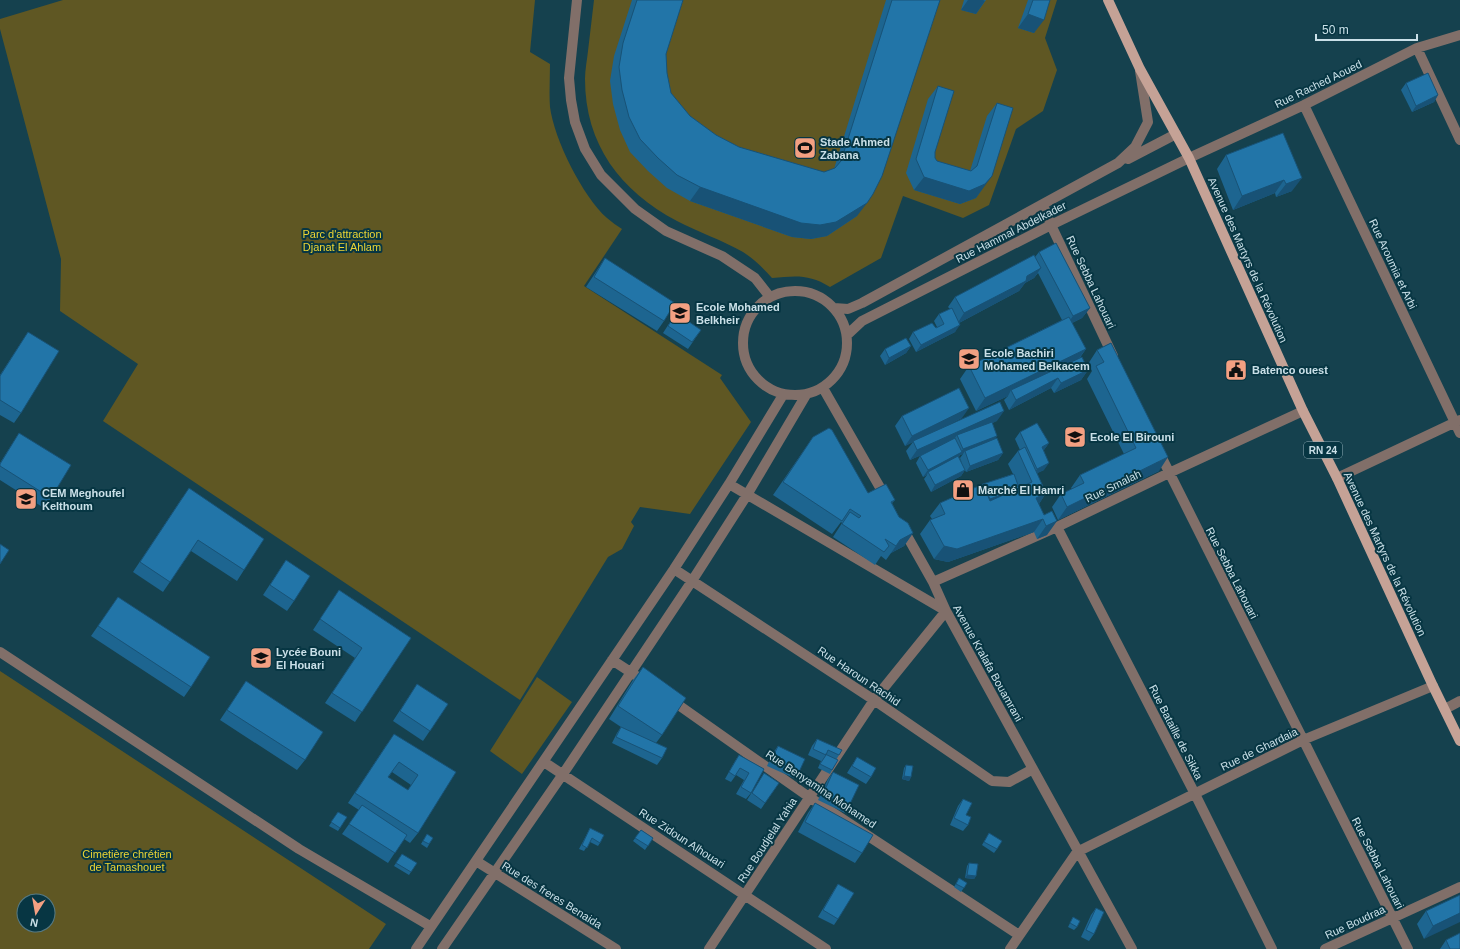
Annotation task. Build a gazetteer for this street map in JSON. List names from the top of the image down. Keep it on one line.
{"streets":{"main road":["Avenue des Martyrs de la Révolution","RN 24"],"street":["Rue Rached Aoued","Rue Hammal Abdelkader","Rue Aroumia et Arbi","Rue Sebba Lahouari","Rue Smalah","Avenue Kralafa Bouamrani","Rue Haroun Rachid","Rue Bataille de Sikka","Rue de Ghardaia","Rue Benyamina Mohamed","Rue Zidoun Alhouari","Rue Boudjelal Yahia","Rue des freres Benaida","Rue Boudraa"]},"crossings":[["Rue Rached Aoued","Rue Hammal Abdelkader"],["Rue Rached Aoued","Avenue des Martyrs de la Révolution"],["Rue Rached Aoued","Rue Aroumia et Arbi"],["Rue Hammal Abdelkader","Avenue des Martyrs de la Révolution"],["Rue Hammal Abdelkader","Rue Sebba Lahouari"],["Avenue des Martyrs de la Révolution","Rue Smalah"],["Avenue des Martyrs de la Révolution","Rue de Ghardaia"],["Rue Sebba Lahouari","Rue Smalah"],["Rue Sebba Lahouari","Rue de Ghardaia"],["Rue Sebba Lahouari","Rue Boudraa"],["Rue Smalah","Avenue Kralafa Bouamrani"],["Rue Smalah","Rue Bataille de Sikka"],["Avenue Kralafa Bouamrani","Rue Haroun Rachid"],["Avenue Kralafa Bouamrani","Rue de Ghardaia"],["Avenue Kralafa Bouamrani","Rue Boudjelal Yahia"],["Rue Haroun Rachid","Rue Boudjelal Yahia"],["Rue Bataille de Sikka","Rue de Ghardaia"],["Rue Benyamina Mohamed","Rue Boudjelal Yahia"],["Rue Zidoun Alhouari","Rue Boudjelal Yahia"]],"parks":["Parc d'attraction Djanat El Ahlam","Cimetière chrétien de Tamashouet"],"places":{"sports":["Stade Ahmed Zabana"],"school or university":["Ecole Mohamed Belkheir","Ecole Bachiri Mohamed Belkacem","Ecole El Birouni","CEM Meghoufel Kelthoum","Lycée Bouni El Houari"],"public building":["Batenco ouest"],"shop":["Marché El Hamri"]},"scale_bar":"50 m","north":"bottom"}
